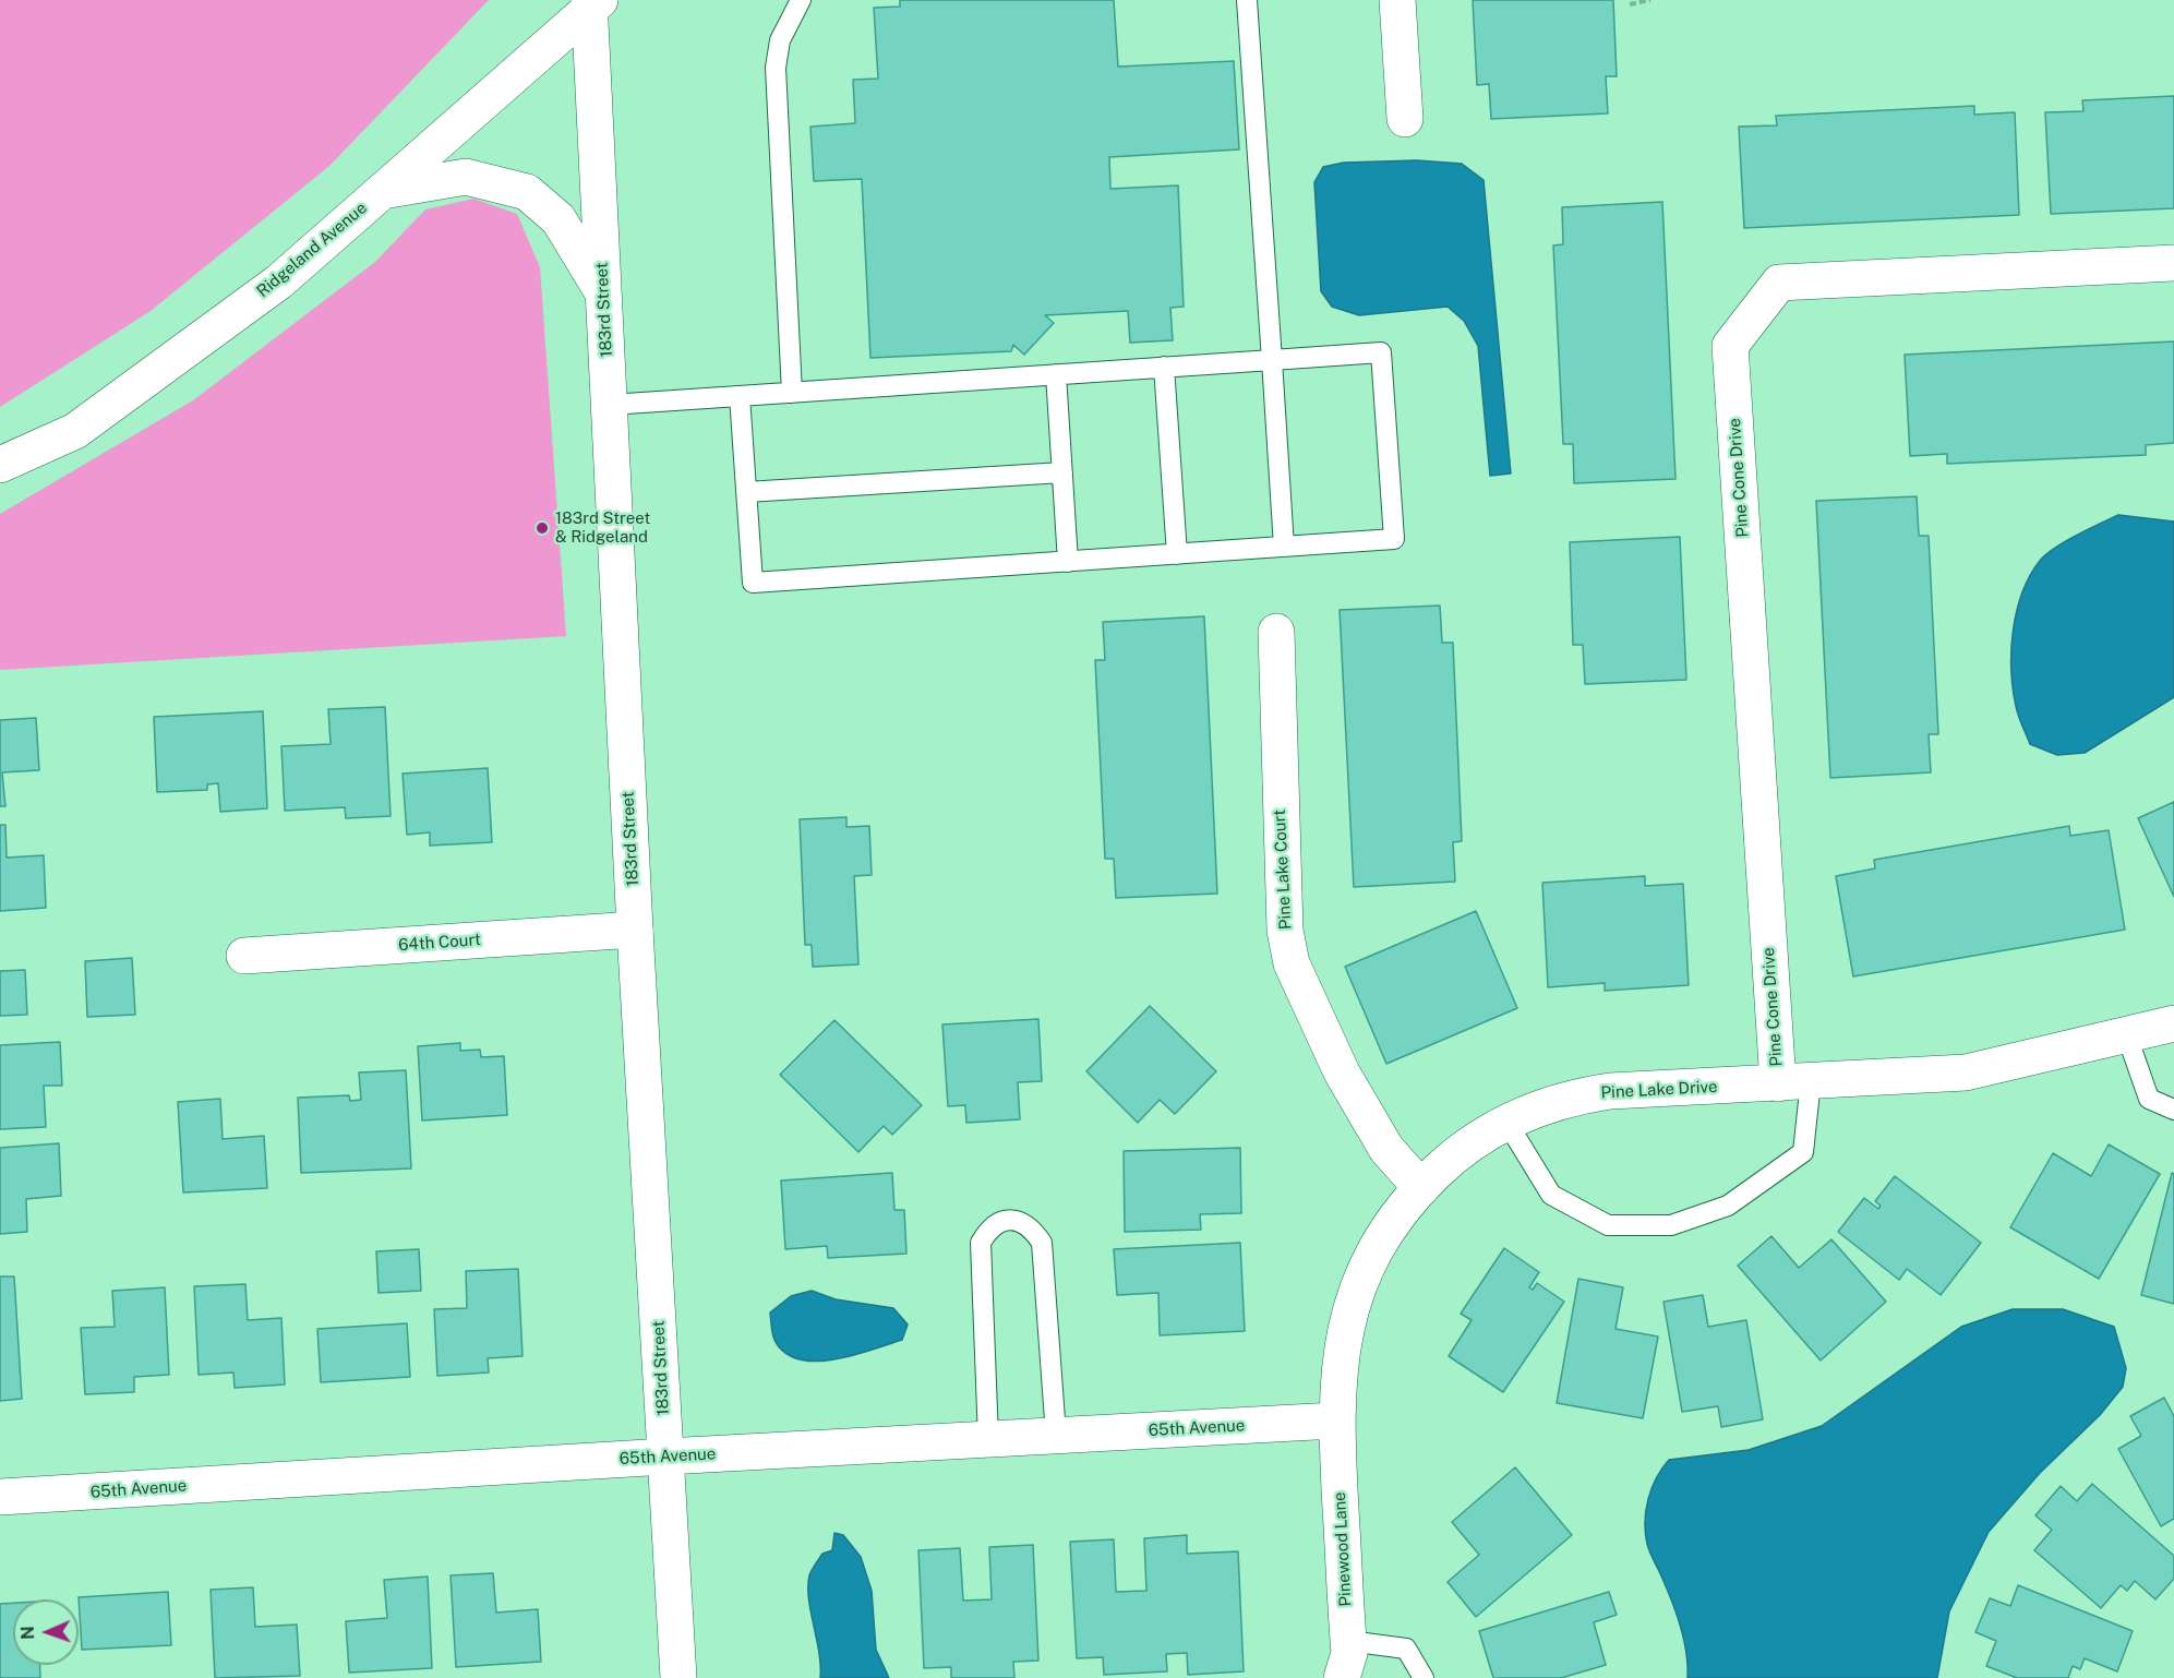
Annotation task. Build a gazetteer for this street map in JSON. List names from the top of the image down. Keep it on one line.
{"streets":{"street":["Ridgeland Avenue","183rd Street","Pine Cone Drive","Pine Lake Court","64th Court","Pine Lake Drive","65th Avenue","Pinewood Lane"]},"crossings":[["Ridgeland Avenue","183rd Street"],["183rd Street","64th Court"],["183rd Street","65th Avenue"],["Pine Cone Drive","Pine Lake Drive"],["Pine Lake Court","Pine Lake Drive"],["Pine Lake Drive","65th Avenue"],["Pine Lake Drive","Pinewood Lane"],["65th Avenue","Pinewood Lane"]],"places":["183rd Street & Ridgeland"],"north":"left"}
